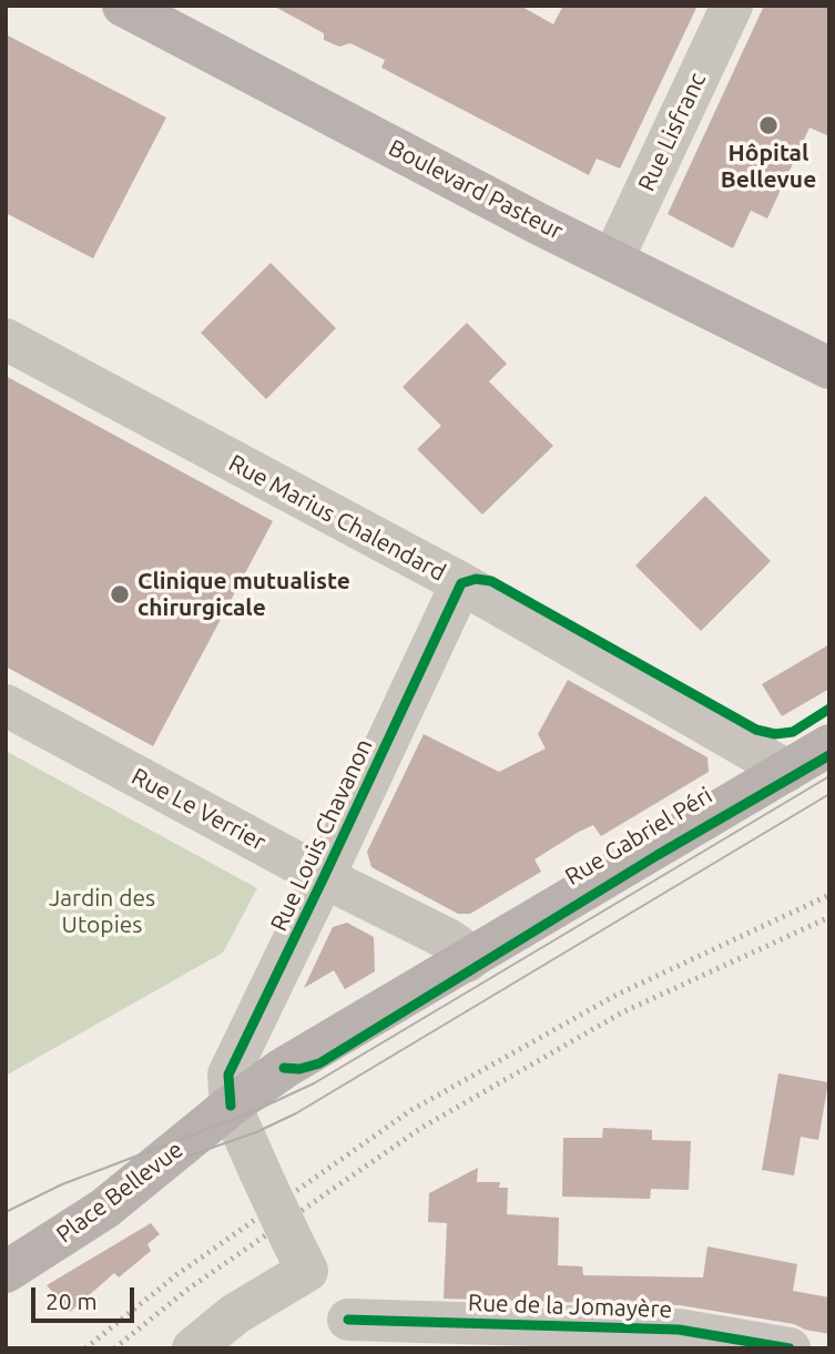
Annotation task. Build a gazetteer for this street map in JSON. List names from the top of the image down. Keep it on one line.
{"streets":{"main road":["Boulevard Pasteur","Rue Gabriel Péri","Place Bellevue"],"street":["Rue Lisfranc","Rue Marius Chalendard","Rue Le Verrier","Rue Louis Chavanon","Rue de la Jomayère"]},"crossings":[["Rue Lisfranc","Boulevard Pasteur"],["Rue Marius Chalendard","Rue Louis Chavanon"],["Rue Marius Chalendard","Rue Gabriel Péri"],["Rue Le Verrier","Rue Louis Chavanon"],["Rue Le Verrier","Rue Gabriel Péri"],["Rue Louis Chavanon","Rue Gabriel Péri"],["Rue Louis Chavanon","Place Bellevue"],["Rue Gabriel Péri","Place Bellevue"]],"parks":["Jardin des Utopies"],"places":["Hôpital Bellevue","Clinique mutualiste chirurgicale"],"scale_bar":"20 m"}
